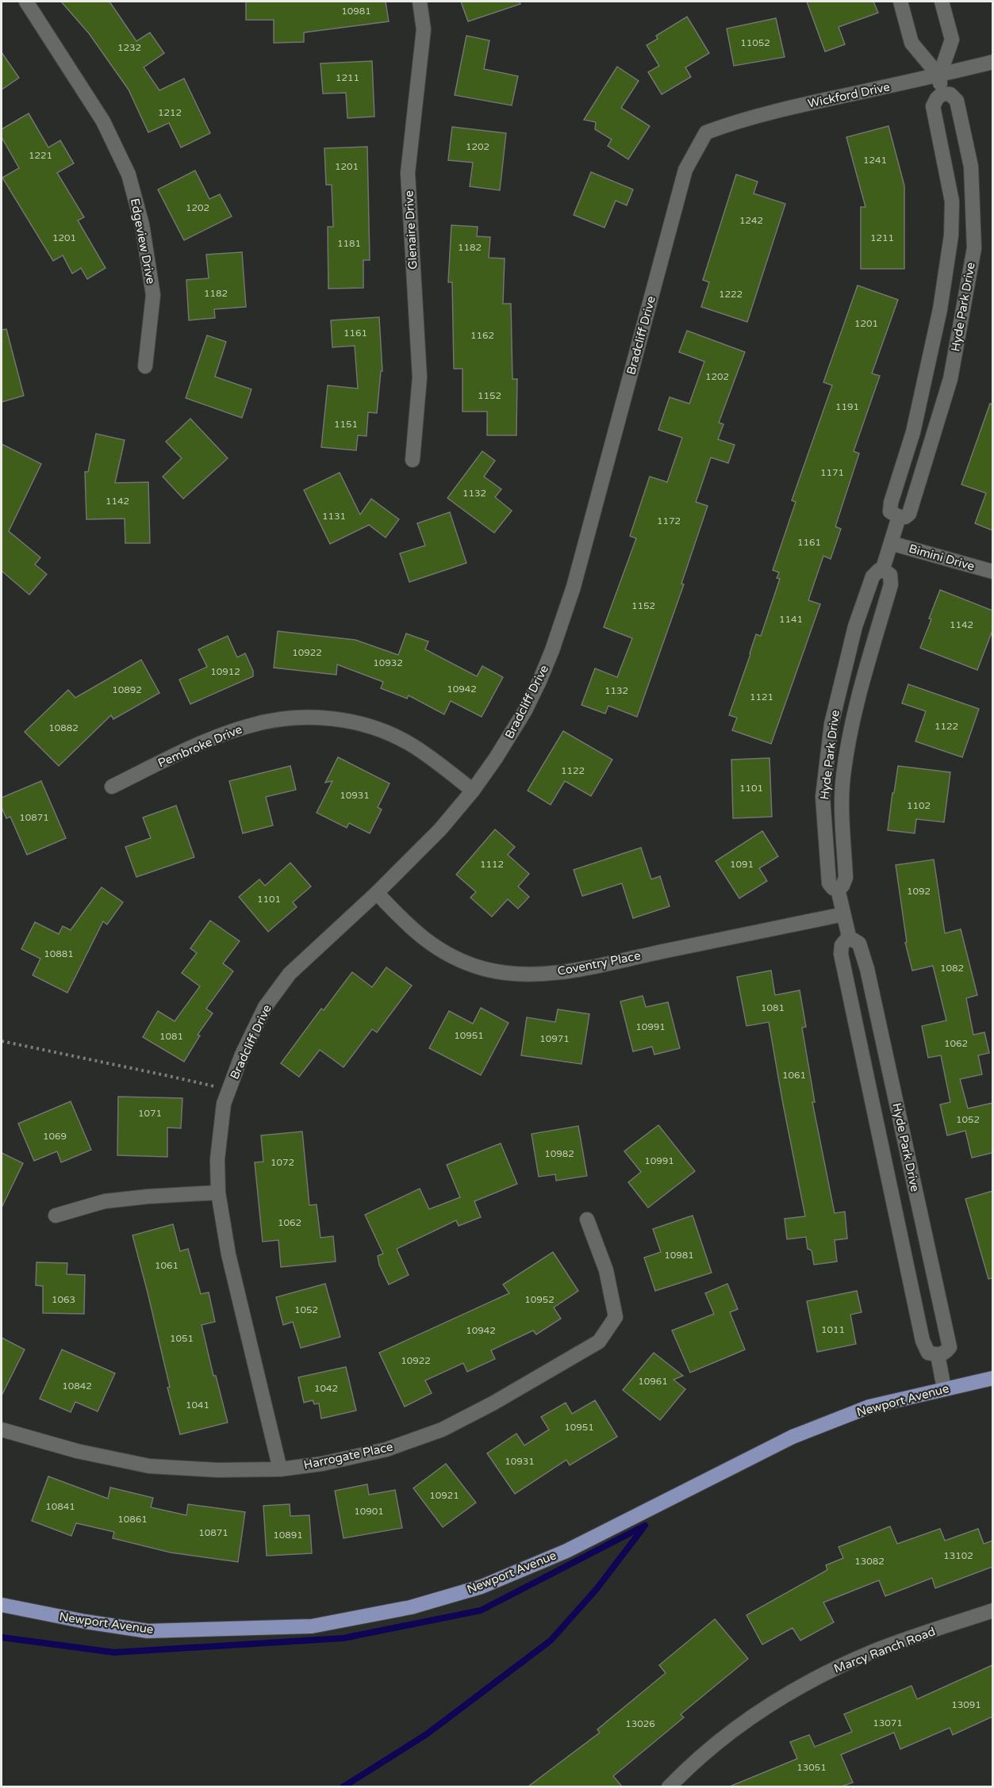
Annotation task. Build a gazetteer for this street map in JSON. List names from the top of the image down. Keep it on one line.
{"streets":{"main road":["Newport Avenue"],"street":["Wickford Drive","Glenaire Drive","Edgeview Drive","Hyde Park Drive","Bradcliff Drive","Bimini Drive","Pembroke Drive","Coventry Place","Harrogate Place","Marcy Ranch Road"]},"crossings":[["Wickford Drive","Bradcliff Drive"],["Hyde Park Drive","Bimini Drive"],["Hyde Park Drive","Coventry Place"],["Bradcliff Drive","Pembroke Drive"],["Bradcliff Drive","Coventry Place"],["Bradcliff Drive","Harrogate Place"]],"house_numbers":["10981","11052","1232","1211","1212","1202","1221","1241","1201","1202","1242","1201","1211","1181","1182","1182","1222","1201","1161","1162","1202","1152","1191","1151","1171","1132","1142","1131","1172","1161","1152","1141","1142","10922","10932","10912","10942","10892","1132","1121","1122","10882","1122","1101","10931","1102","10871","1112","1091","1092","1101","10881","1082","1081","10991","10951","1081","10971","1062","1061","1071","1052","1069","10982","10991","1072","1062","10981","1061","1063","10952","1052","1011","10942","1051","10922","10961","10842","1042","1041","10951","10931","10921","10841","10901","10861","10871","10891","13102","13082","13091","13071","13026","13051"]}
